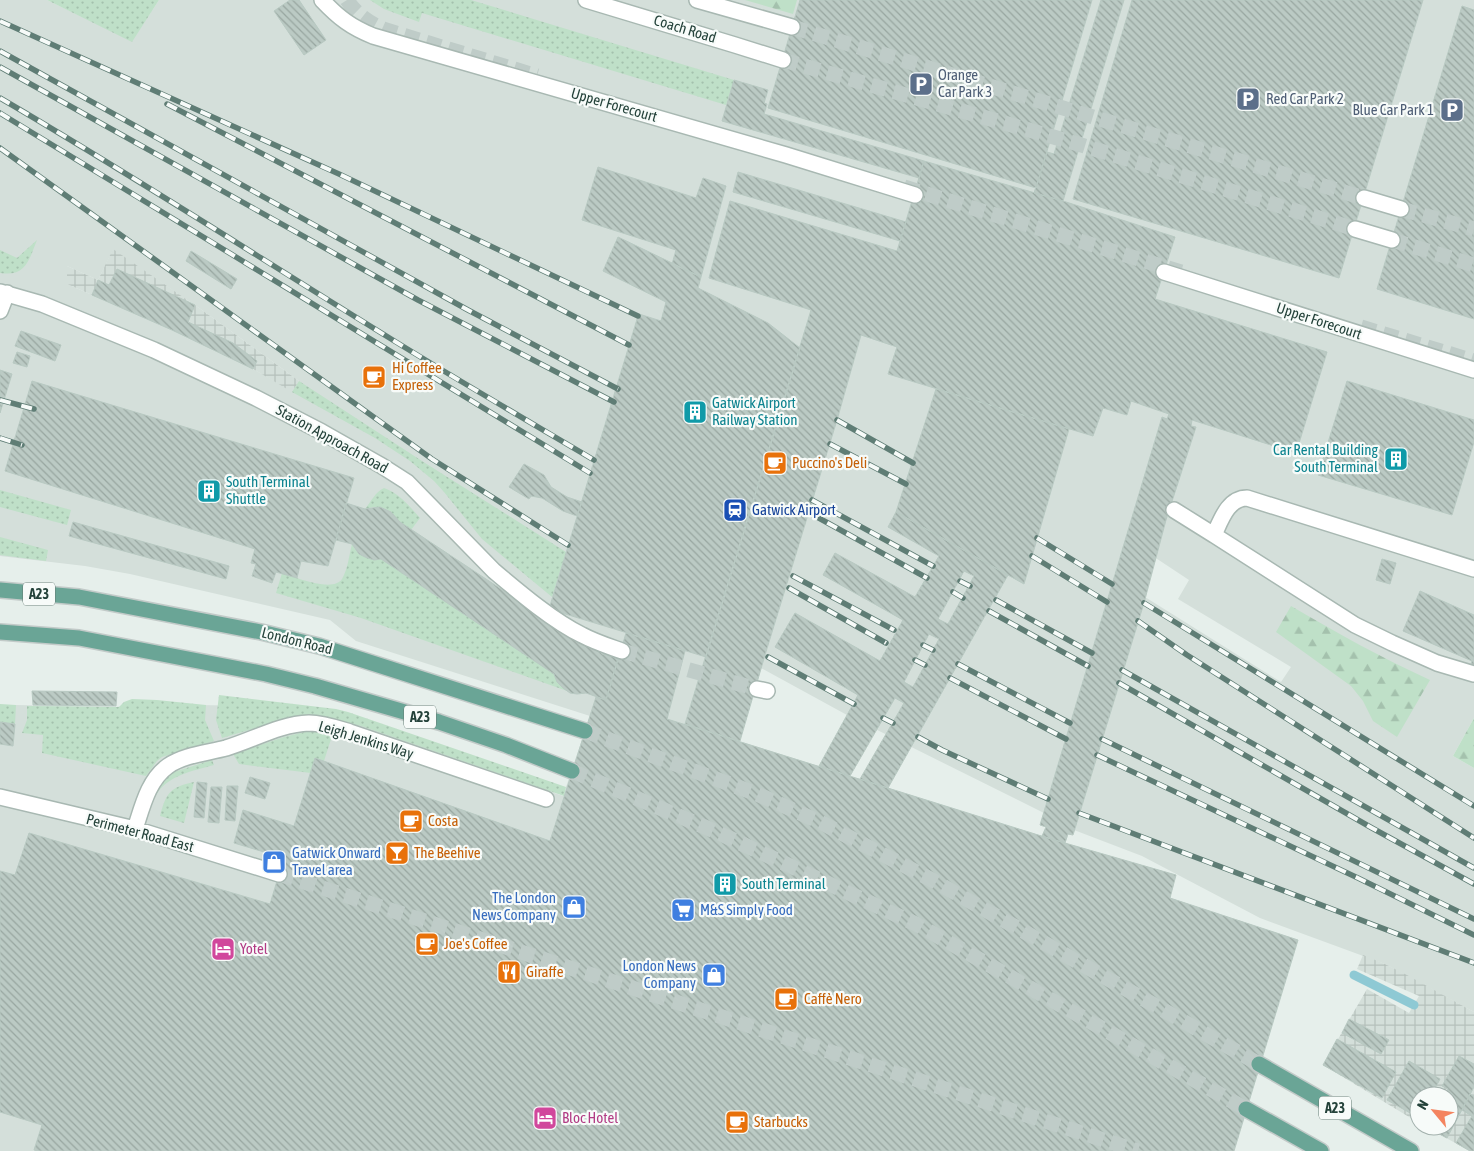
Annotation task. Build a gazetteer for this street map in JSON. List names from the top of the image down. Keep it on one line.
{"streets":{"main road":["A23","London Road"],"street":["Coach Road","Upper Forecourt","Station Approach Road","Leigh Jenkins Way","Perimeter Road East"]},"crossings":[["Leigh Jenkins Way","Perimeter Road East"]],"places":{"parking":["Orange Car Park 3","Red Car Park 2","Blue Car Park 1"],"cafe":["Hi Coffee Express","Puccino's Deli","Costa","Joe's Coffee","Caffè Nero","Starbucks"],"building":["Gatwick Airport Railway Station","Car Rental Building South Terminal","South Terminal Shuttle","South Terminal"],"station":["Gatwick Airport"],"bar":["The Beehive"],"shop":["Gatwick Onward Travel area","The London News Company","London News Company"],"supermarket":["M&S Simply Food"],"hotel":["Yotel","Bloc Hotel"],"restaurant":["Giraffe"]},"north":"top left"}
